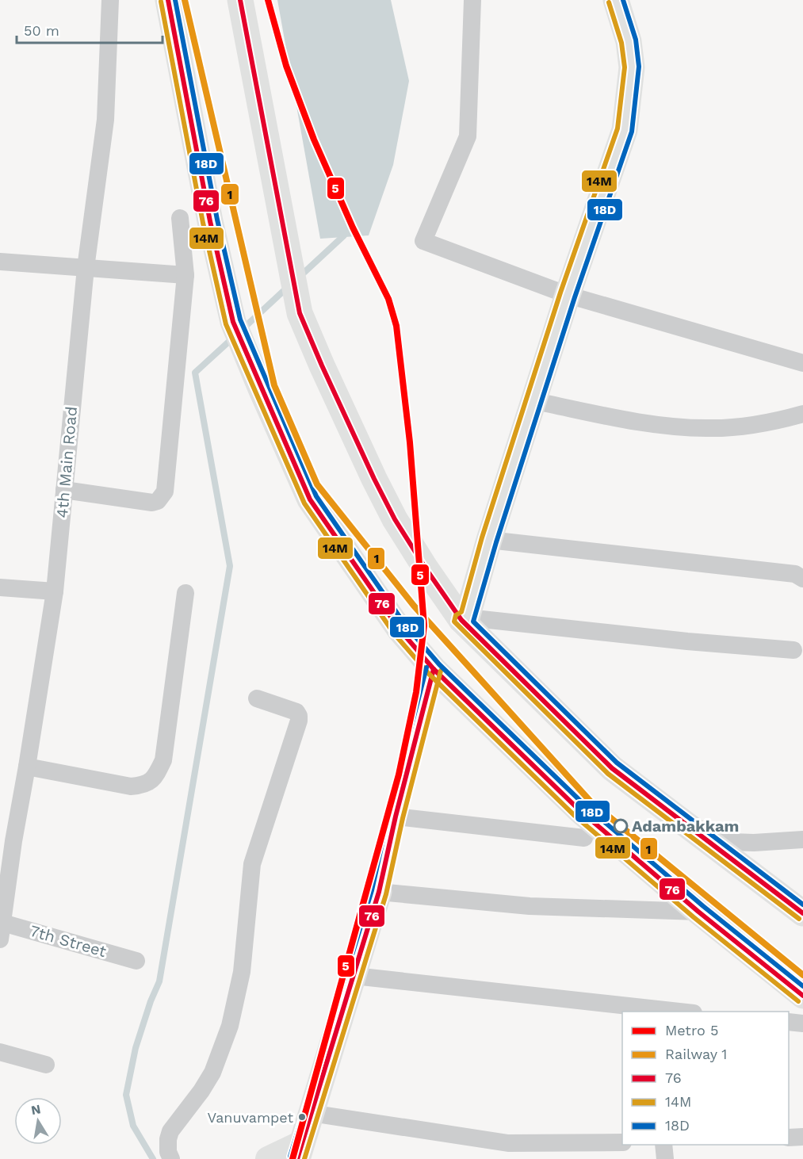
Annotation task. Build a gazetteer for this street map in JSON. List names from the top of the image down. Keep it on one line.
{"streets":{"street":["4th Main Road","7th Street"]},"crossings":[["4th Main Road","7th Street"]],"places":["Adambakkam","Vanuvampet"],"lines":["metro line 5","rail line 1","transit line 76","transit line 18D","transit line 14M"],"legend":["Metro 5","Railway 1","76","14M","18D"],"scale_bar":"50 m","north":"top"}
